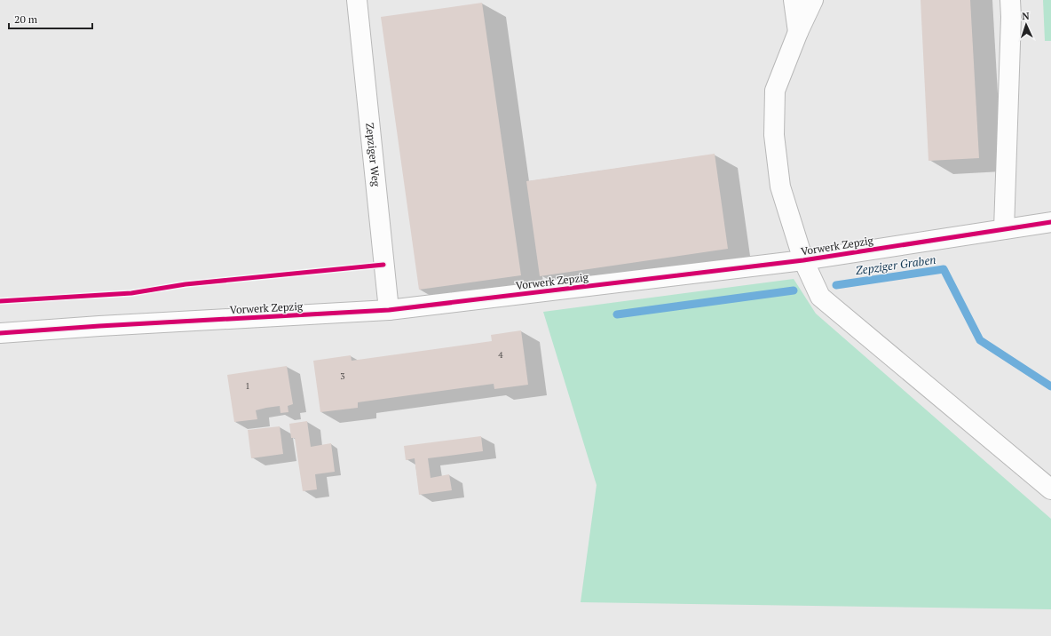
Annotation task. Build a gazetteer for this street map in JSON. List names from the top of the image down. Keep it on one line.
{"streets":{"street":["Zepziger Weg","Vorwerk Zepzig"]},"crossings":[["Zepziger Weg","Vorwerk Zepzig"]],"water":["Zepziger Graben"],"house_numbers":["4","3","1"],"scale_bar":"20 m","north":"top"}
